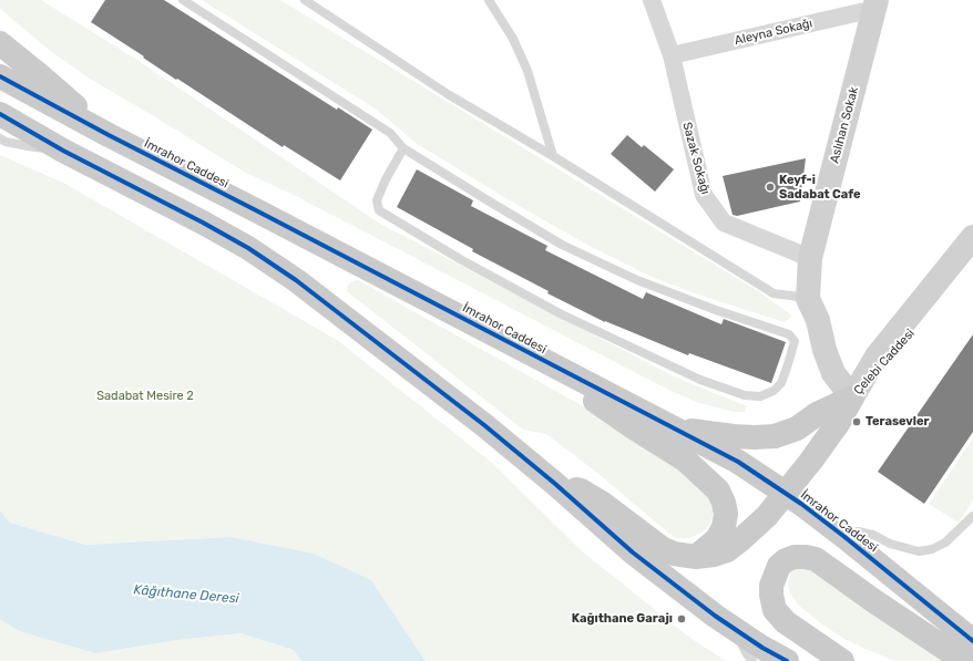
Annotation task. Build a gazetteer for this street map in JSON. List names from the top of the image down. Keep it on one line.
{"streets":{"main road":["Aslıhan Sokak","İmrahor Caddesi","Çelebi Caddesi"],"street":["Aleyna Sokağı","Sazak Sokağı"]},"crossings":[["Aleyna Sokağı","Aslıhan Sokak"],["Aleyna Sokağı","Sazak Sokağı"],["Aslıhan Sokak","Sazak Sokağı"],["Aslıhan Sokak","Çelebi Caddesi"]],"water":["Kâğıthane Deresi"],"parks":["Sadabat Mesire 2"],"places":["Keyf-i Sadabat Cafe","Terasevler","Kağıthane Garajı"]}
